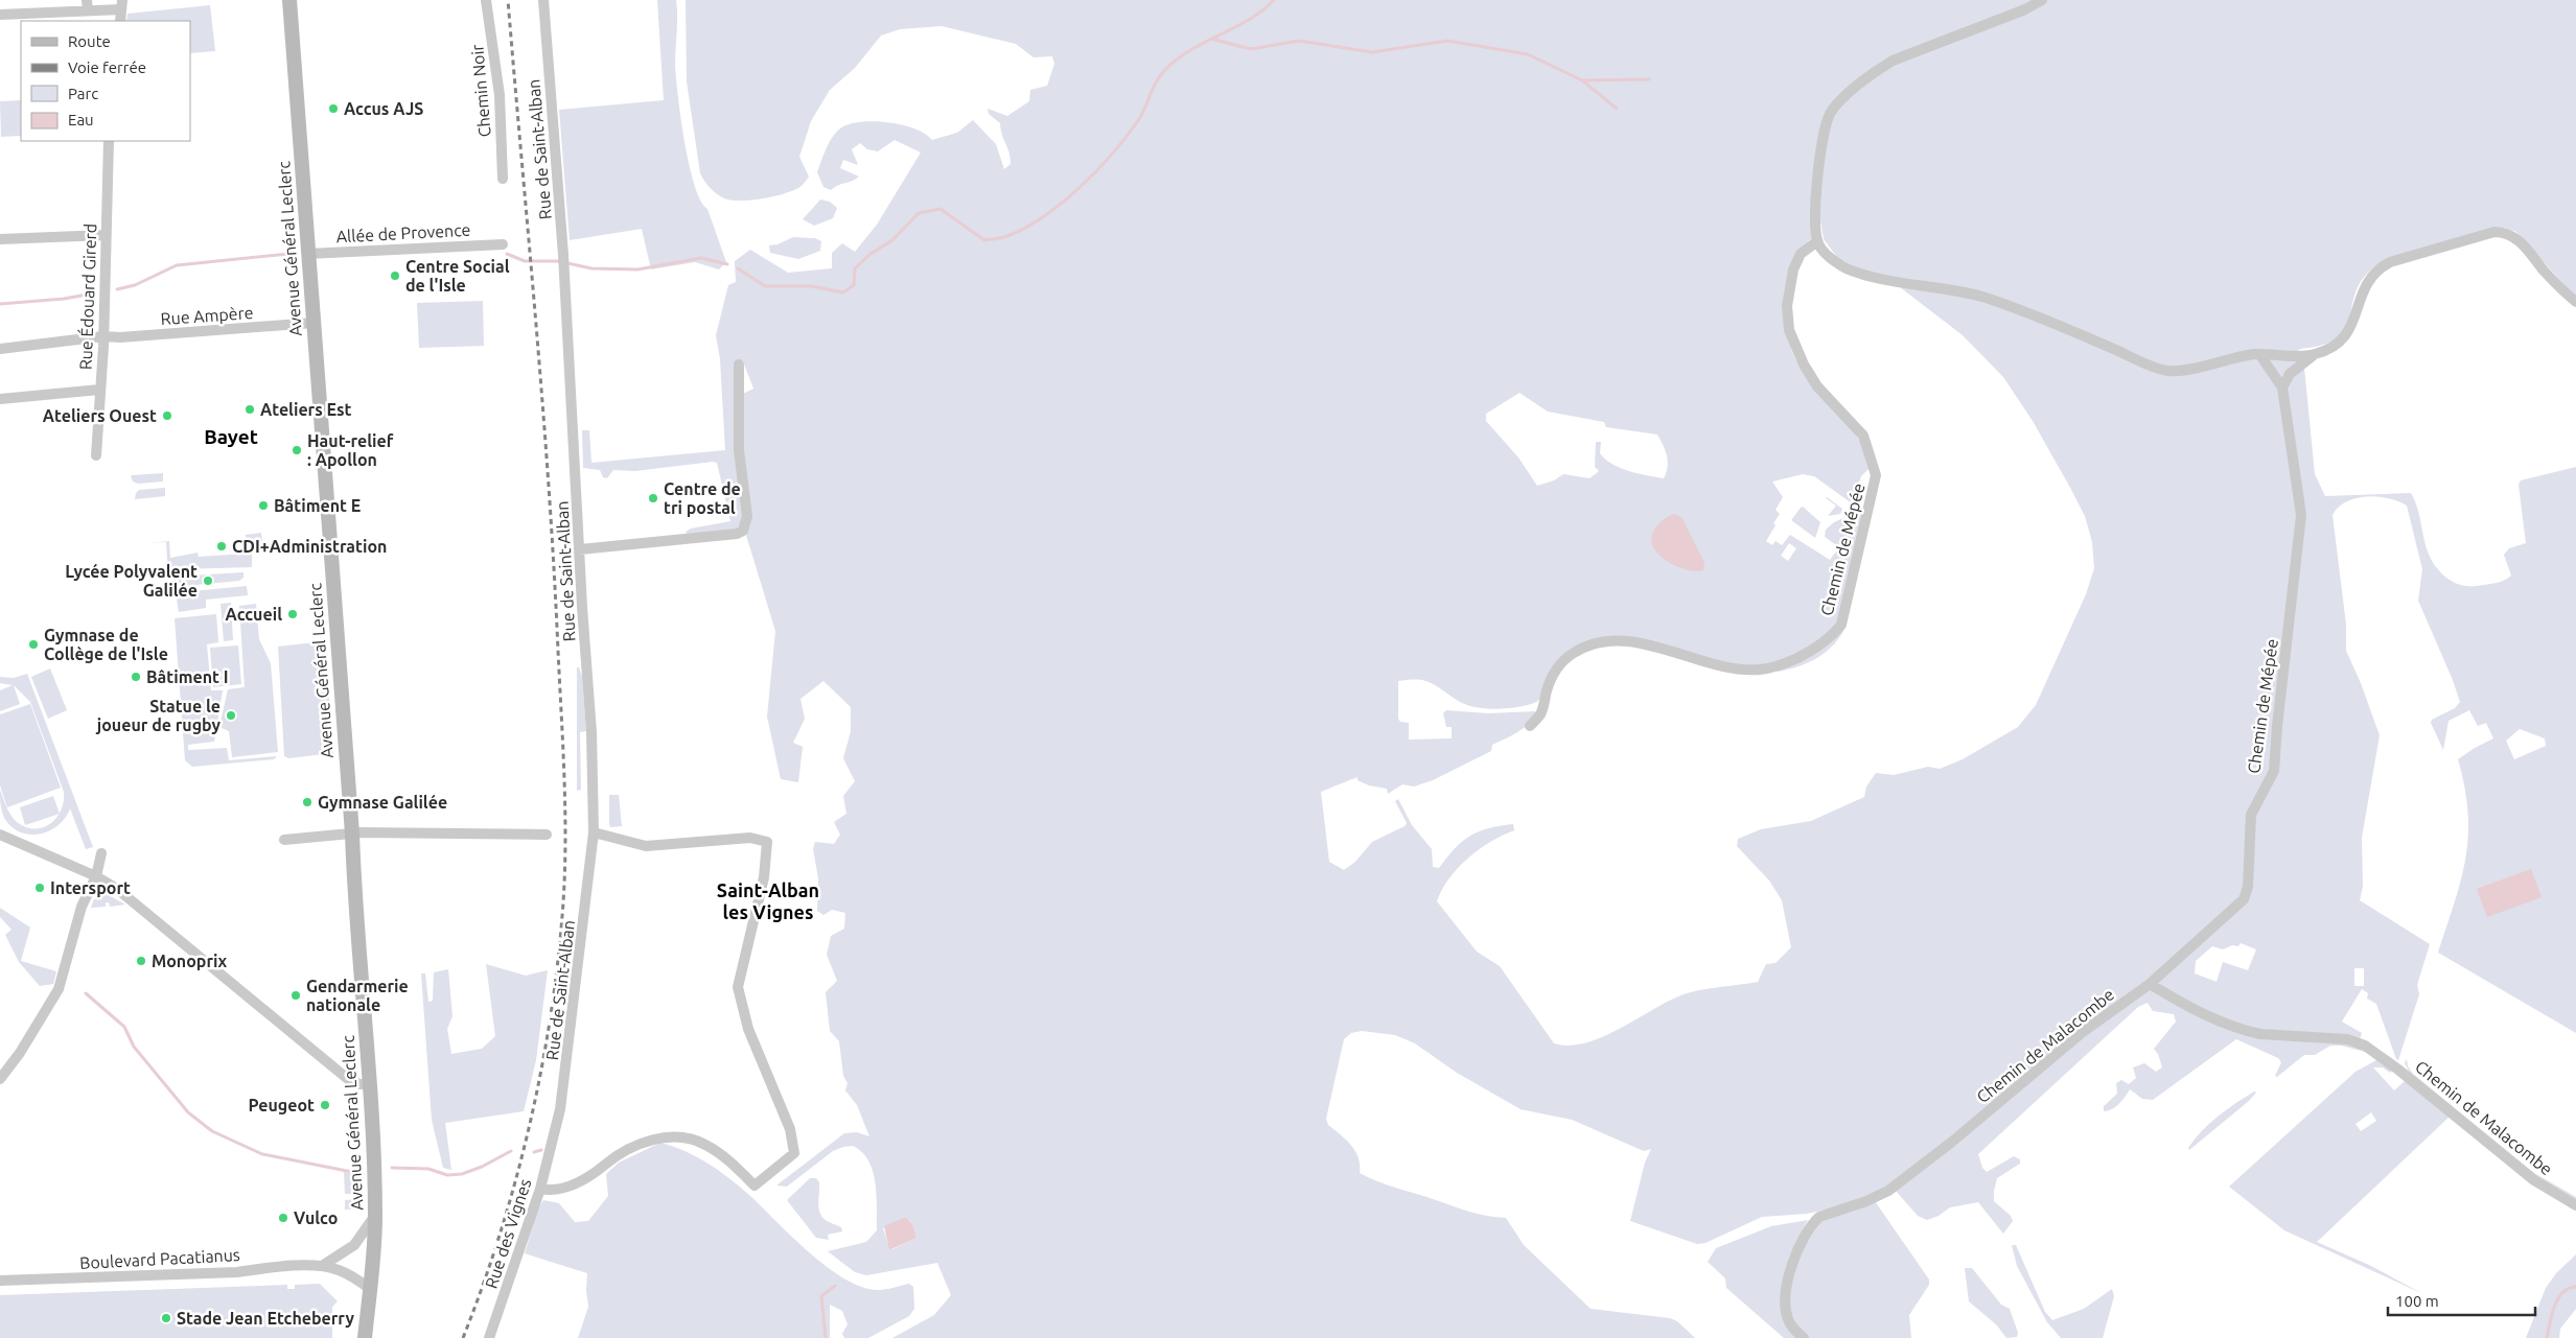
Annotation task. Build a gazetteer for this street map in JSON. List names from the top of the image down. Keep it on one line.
{"streets":{"main road":["Avenue Général Leclerc"],"street":["Chemin Noir","Rue de Saint-Alban","Allée de Provence","Rue Édouard Girerd","Rue Ampère","Chemin de Mépée","Chemin de Malacombe","Rue des Vignes","Boulevard Pacatianus"]},"crossings":[["Rue de Saint-Alban","Rue des Vignes"],["Allée de Provence","Avenue Général Leclerc"],["Avenue Général Leclerc","Rue Ampère"],["Avenue Général Leclerc","Boulevard Pacatianus"],["Rue Édouard Girerd","Rue Ampère"],["Chemin de Mépée","Chemin de Malacombe"]],"districts":["Bayet","Saint-Alban les Vignes"],"places":["Accus AJS","Centre Social de l'Isle","Ateliers Est","Ateliers Ouest","Haut-relief : Apollon","Centre de tri postal","Bâtiment E","CDI+Administration","Lycée Polyvalent Galilée","Accueil","Gymnase de Collège de l'Isle","Bâtiment I","Statue le joueur de rugby","Gymnase Galilée","Intersport","Monoprix","Gendarmerie nationale","Peugeot","Vulco","Stade Jean Etcheberry"],"legend":["Route","Voie ferrée","Parc","Eau"],"scale_bar":"100 m"}
